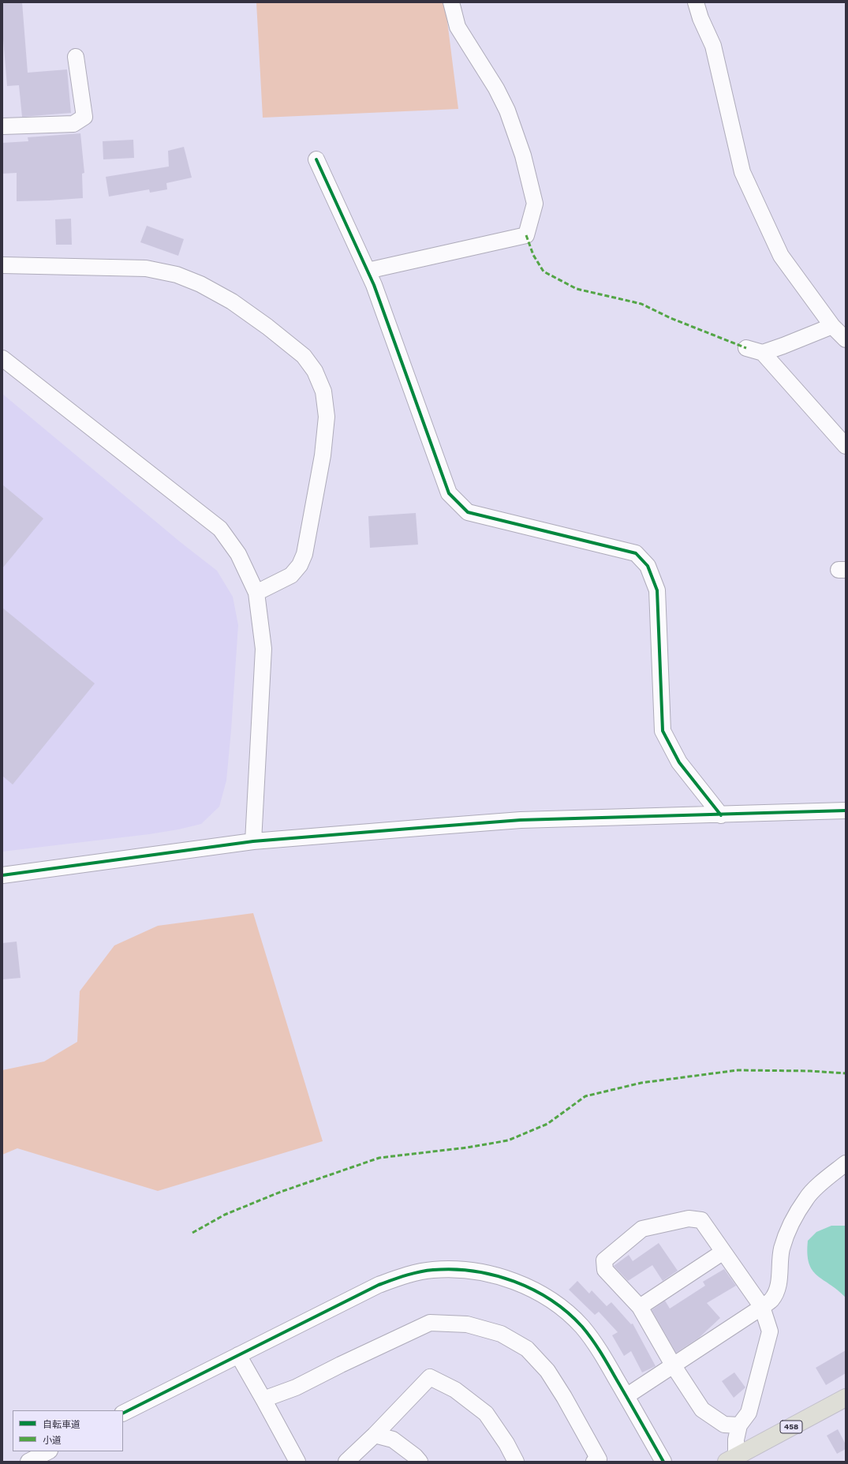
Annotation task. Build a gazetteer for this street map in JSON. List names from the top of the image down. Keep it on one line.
{"streets":{"highway":["458"]},"legend":["自転車道","小道"]}
